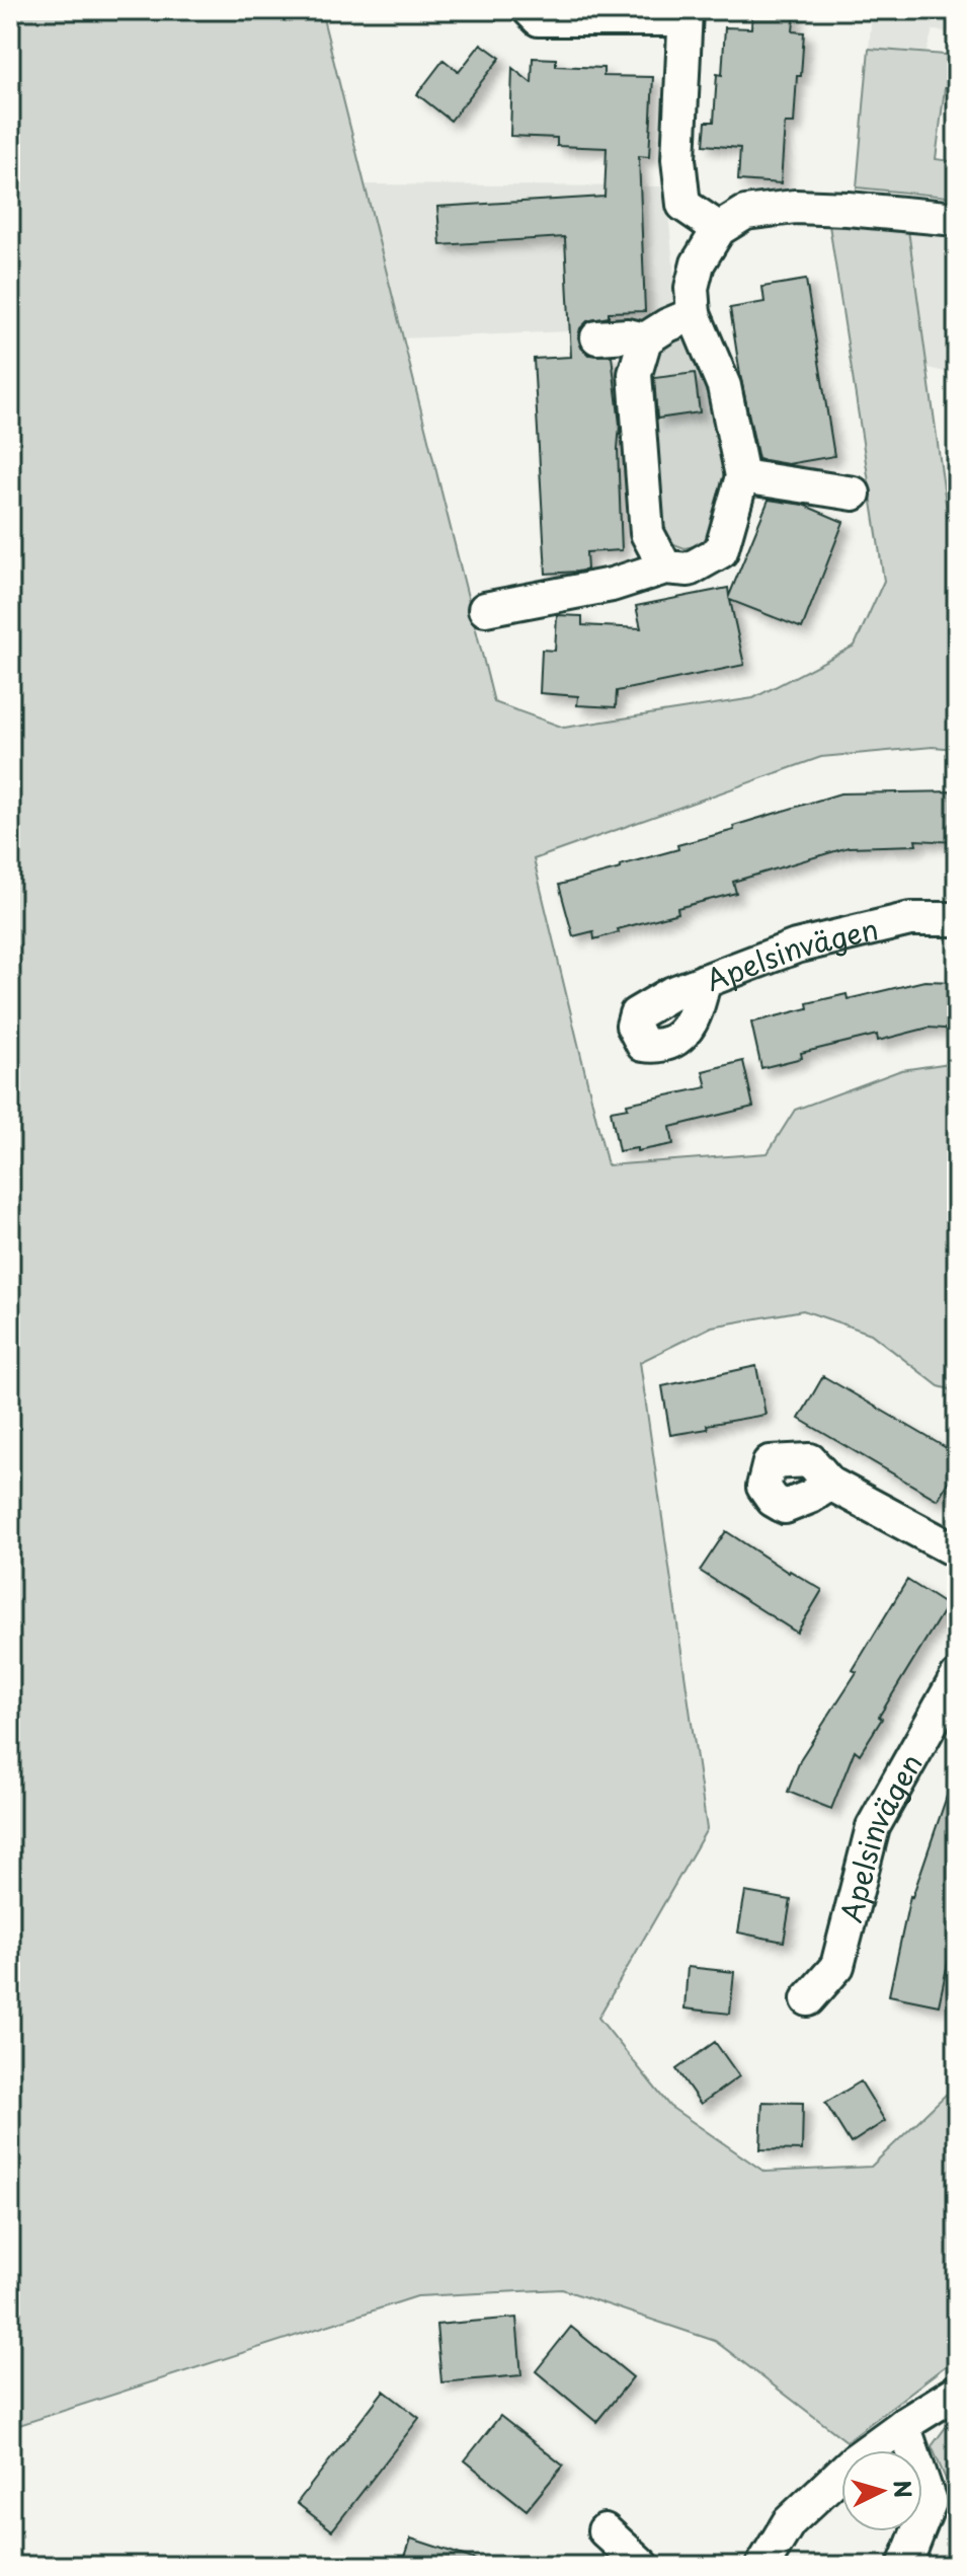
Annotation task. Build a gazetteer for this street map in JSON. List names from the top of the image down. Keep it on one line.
{"streets":{"street":["Apelsinvägen"]},"north":"right"}
